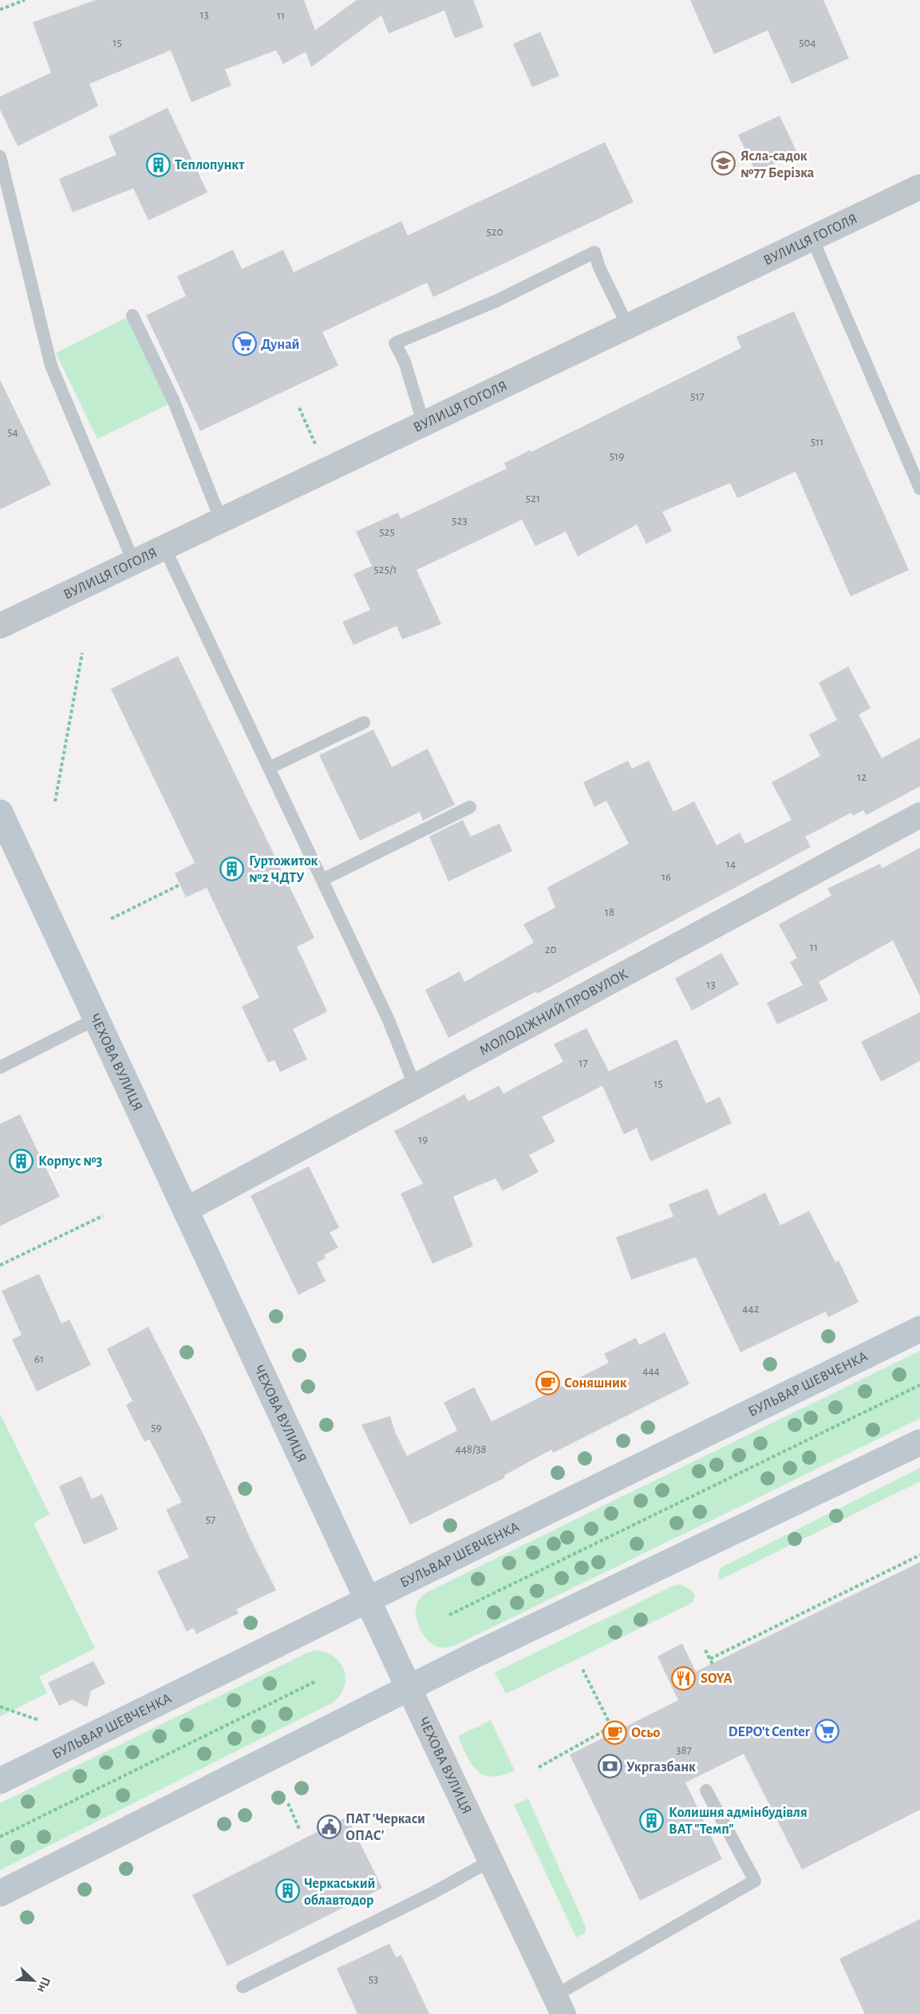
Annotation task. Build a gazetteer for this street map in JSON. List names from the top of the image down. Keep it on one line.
{"streets":{"main road":["ЧЕХОВА ВУЛИЦЯ","БУЛЬВАР ШЕВЧЕНКА"],"street":["ВУЛИЦЯ ГОГОЛЯ","МОЛОДІЖНИЙ ПРОВУЛОК"]},"crossings":[["МОЛОДІЖНИЙ ПРОВУЛОК","ЧЕХОВА ВУЛИЦЯ"],["ЧЕХОВА ВУЛИЦЯ","БУЛЬВАР ШЕВЧЕНКА"]],"places":{"school or university":["Ясла-садок №77 Берізка"],"building":["Теплопункт","Гуртожиток №2 ЧДТУ","Корпус №3","Колишня адмінбудівля ВАТ \"Темп\"","Черкаський облавтодор"],"supermarket":["Дунай","DEPO't Center"],"cafe":["Соняшник","Осьо"],"restaurant":["SOYA"],"bank":["Укргазбанк"],"public building":["ПАТ 'Черкаси ОПАС'"]},"house_numbers":["13","11","15","504","520","517","54","511","519","521","523","525","525/1","12","14","16","18","11","20","13","17","15","19","442","61","444","59","448/38","57","387","53"],"north":"bottom right"}
